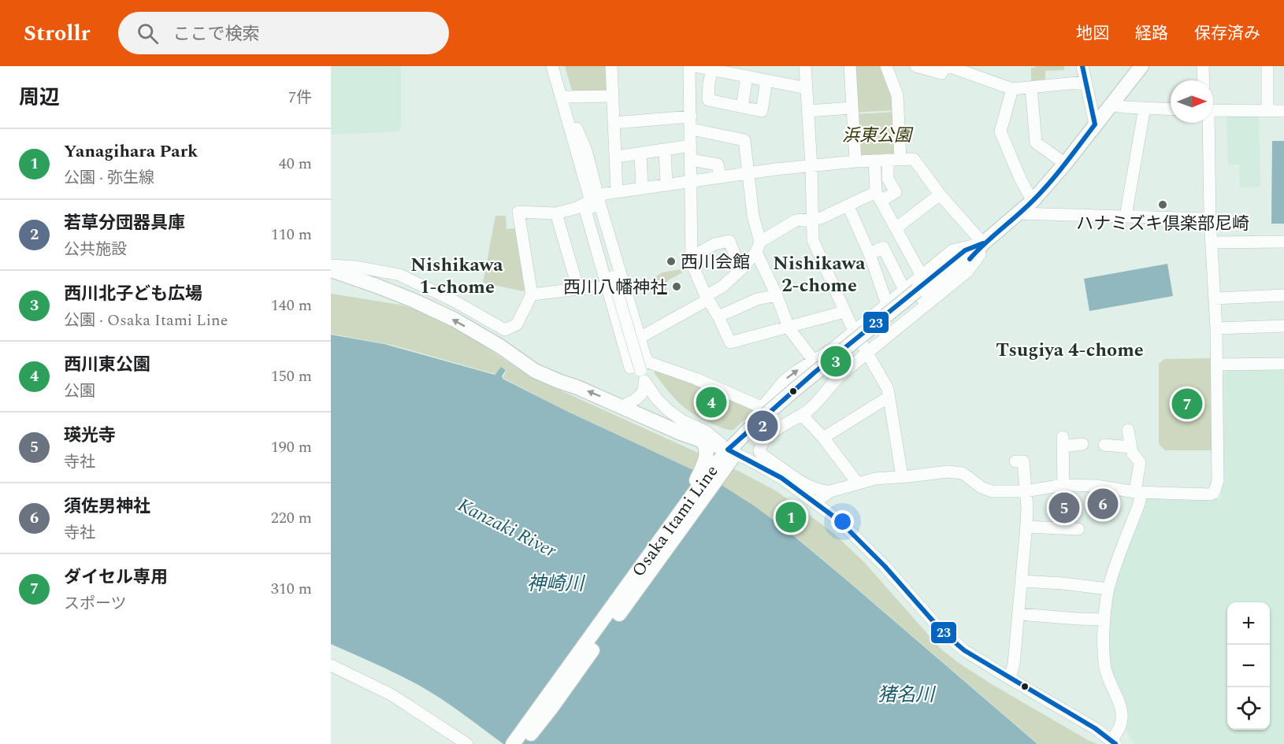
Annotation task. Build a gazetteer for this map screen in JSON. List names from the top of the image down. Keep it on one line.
{"streets":{"main road":["Osaka Itami Line"]},"districts":["Nishikawa 2-chome","Nishikawa 1-chome","Tsugiya 4-chome"],"water":["Kanzaki River","神崎川","猪名川"],"parks":["浜東公園"],"places":["ハナミズキ倶楽部尼崎","西川会館","西川八幡神社"],"lines":["transit line 23"],"north":"right","page":{"header":"Strollr","search":"ここで検索","nav":["地図","経路","保存済み"],"heading":["周辺","7件"],"list":[{"mark":"1","name":"Yanagihara Park","note":"公園 · 弥生線","value":"40 m"},{"mark":"2","name":"若草分団器具庫","note":"公共施設","value":"110 m"},{"mark":"3","name":"西川北子ども広場","note":"公園 · Osaka Itami Line","value":"140 m"},{"mark":"4","name":"西川東公園","note":"公園","value":"150 m"},{"mark":"5","name":"瑛光寺","note":"寺社","value":"190 m"},{"mark":"6","name":"須佐男神社","note":"寺社","value":"220 m"},{"mark":"7","name":"ダイセル専用","note":"スポーツ","value":"310 m"}],"pins":["3","4","7","2","6","5","1"],"map_buttons":["+","−"]}}
